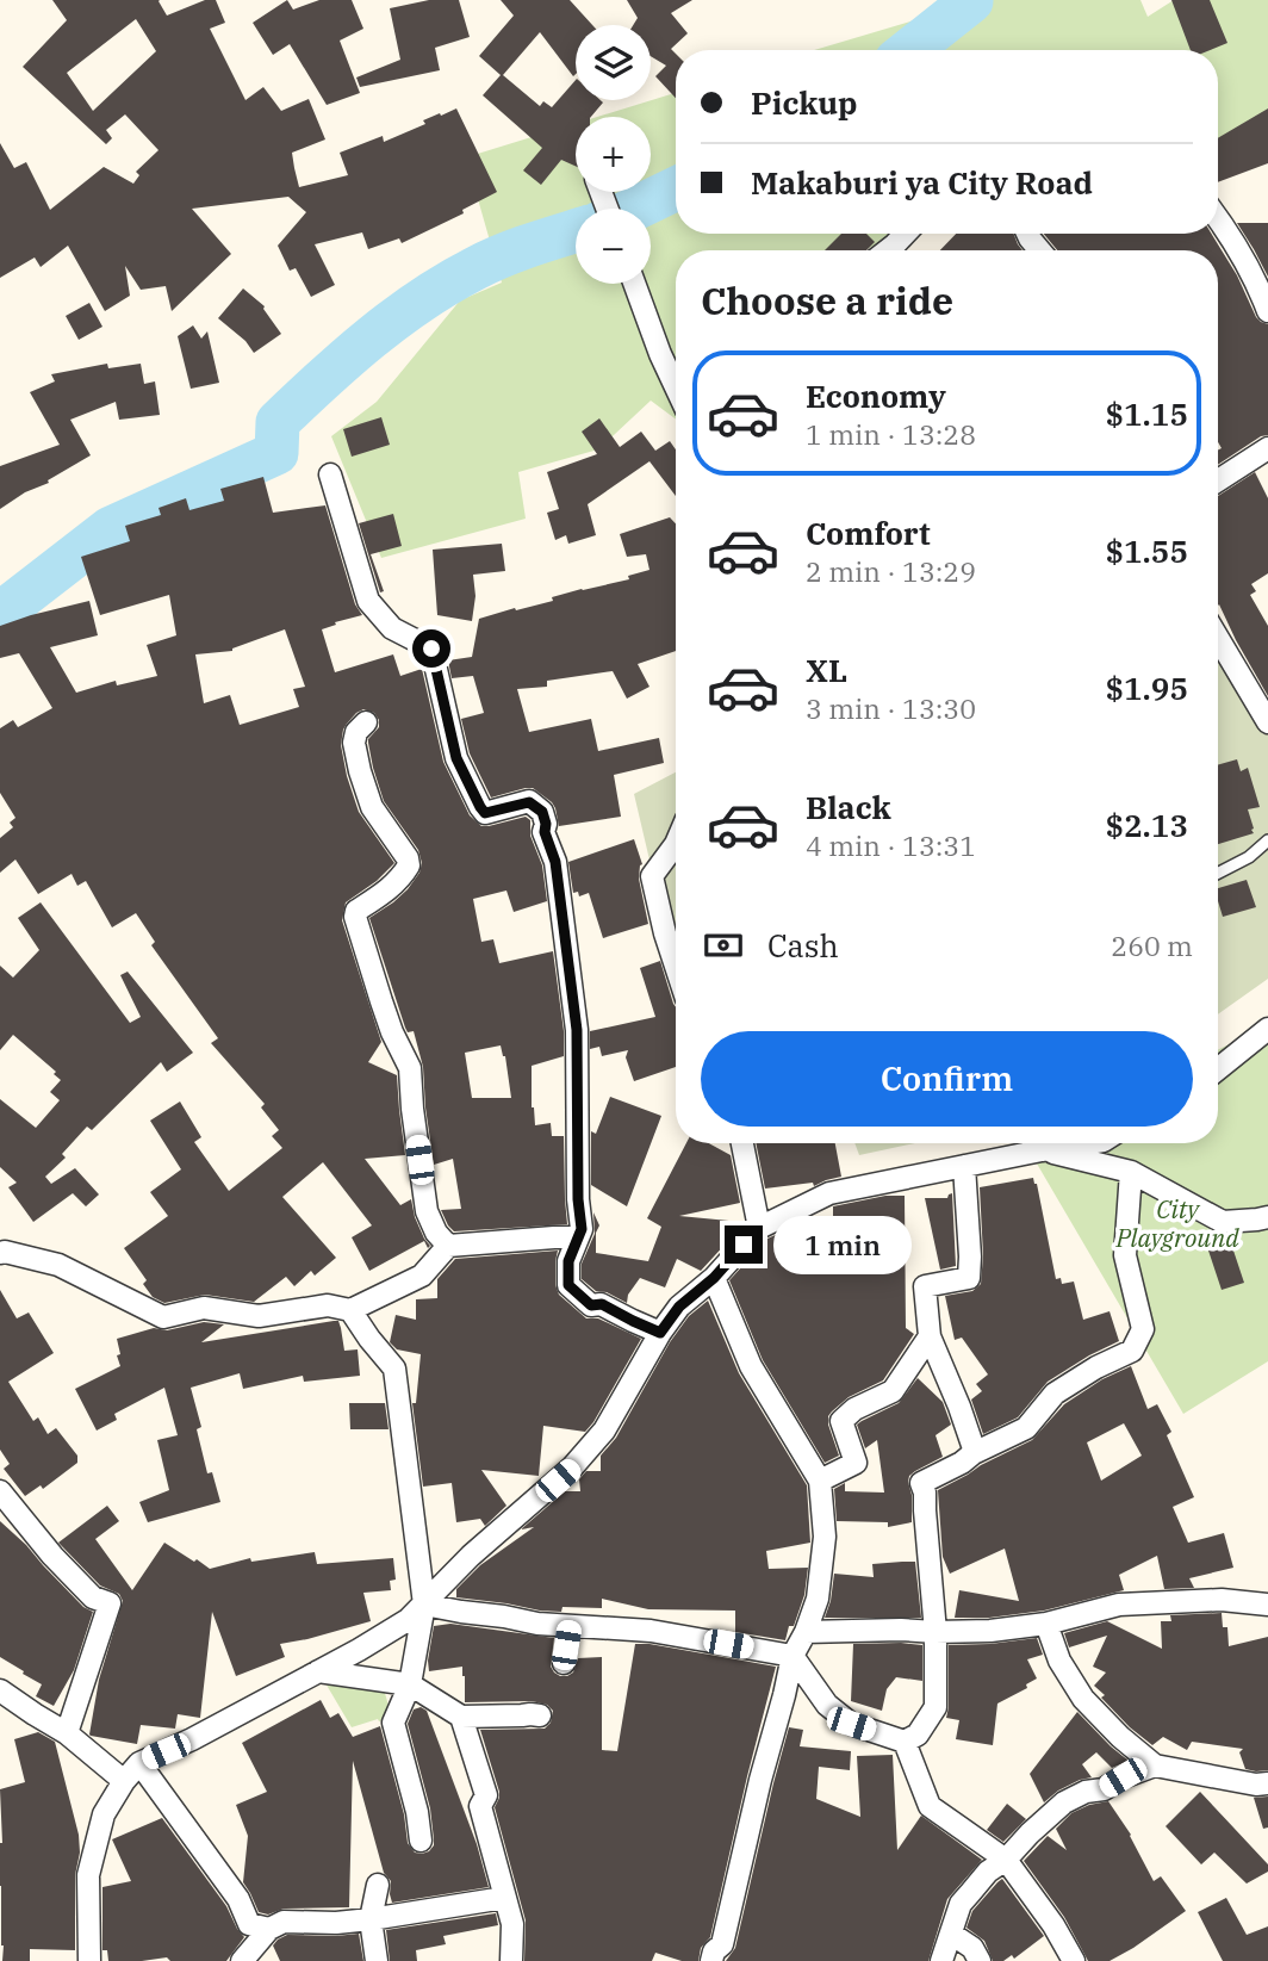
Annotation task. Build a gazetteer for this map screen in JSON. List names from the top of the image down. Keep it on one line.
{"parks":["City Playground"],"page":{"map_buttons":["+","−"],"banner":["Pickup","Makaburi ya City Road"],"heading":"Choose a ride","list":[{"name":"Economy","note":"1 min · 13:28","value":"$1.15"},{"name":"Comfort","note":"2 min · 13:29","value":"$1.55"},{"name":"XL","note":"3 min · 13:30","value":"$1.95"},{"name":"Black","note":"4 min · 13:31","value":"$2.13"}],"pay":["Cash","260 m"],"buttons":"Confirm","bubble":"1 min"}}
